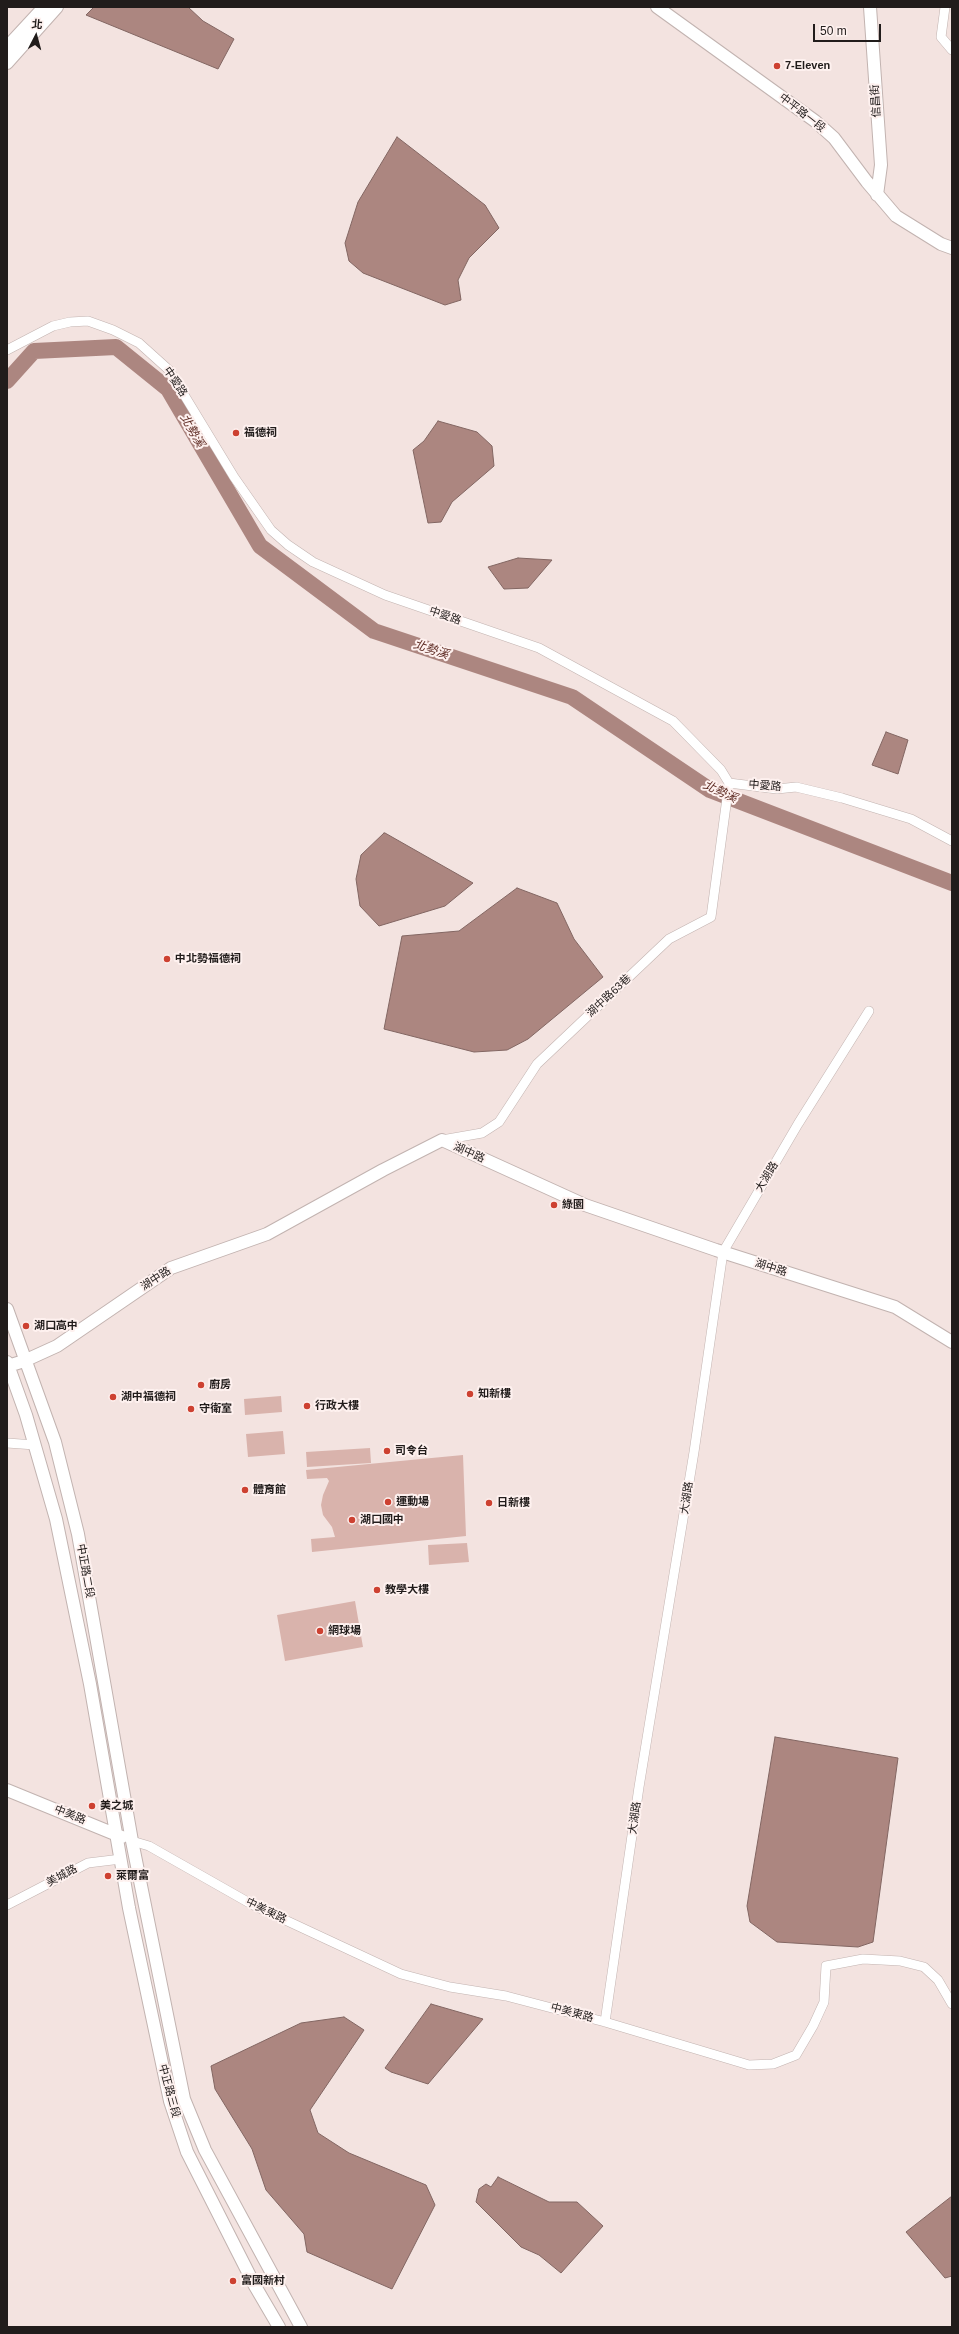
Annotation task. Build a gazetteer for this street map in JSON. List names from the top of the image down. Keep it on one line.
{"streets":{"main road":["信昌街","中平路一段","湖中路","中正路二段","中美路","中正路三段"],"street":["中愛路","湖中路63巷","大湖路","美城路","中美東路"]},"crossings":[["信昌街","中平路一段"],["中愛路","湖中路63巷"],["湖中路63巷","湖中路"],["湖中路","大湖路"],["湖中路","中正路二段"],["大湖路","中美東路"],["中正路二段","中美路"],["中正路二段","中美東路"],["中正路二段","中正路三段"],["中美路","中美東路"],["中美路","中正路三段"],["美城路","中正路三段"],["中美東路","中正路三段"]],"water":["北勢溪"],"places":["7-Eleven","福德祠","中北勢福德祠","綠園","湖口高中","廚房","知新樓","湖中福德祠","行政大樓","守衛室","司令台","體育館","運動場","日新樓","湖口國中","教學大樓","網球場","美之城","萊爾富","富國新村"],"scale_bar":"50 m","north":"top"}
